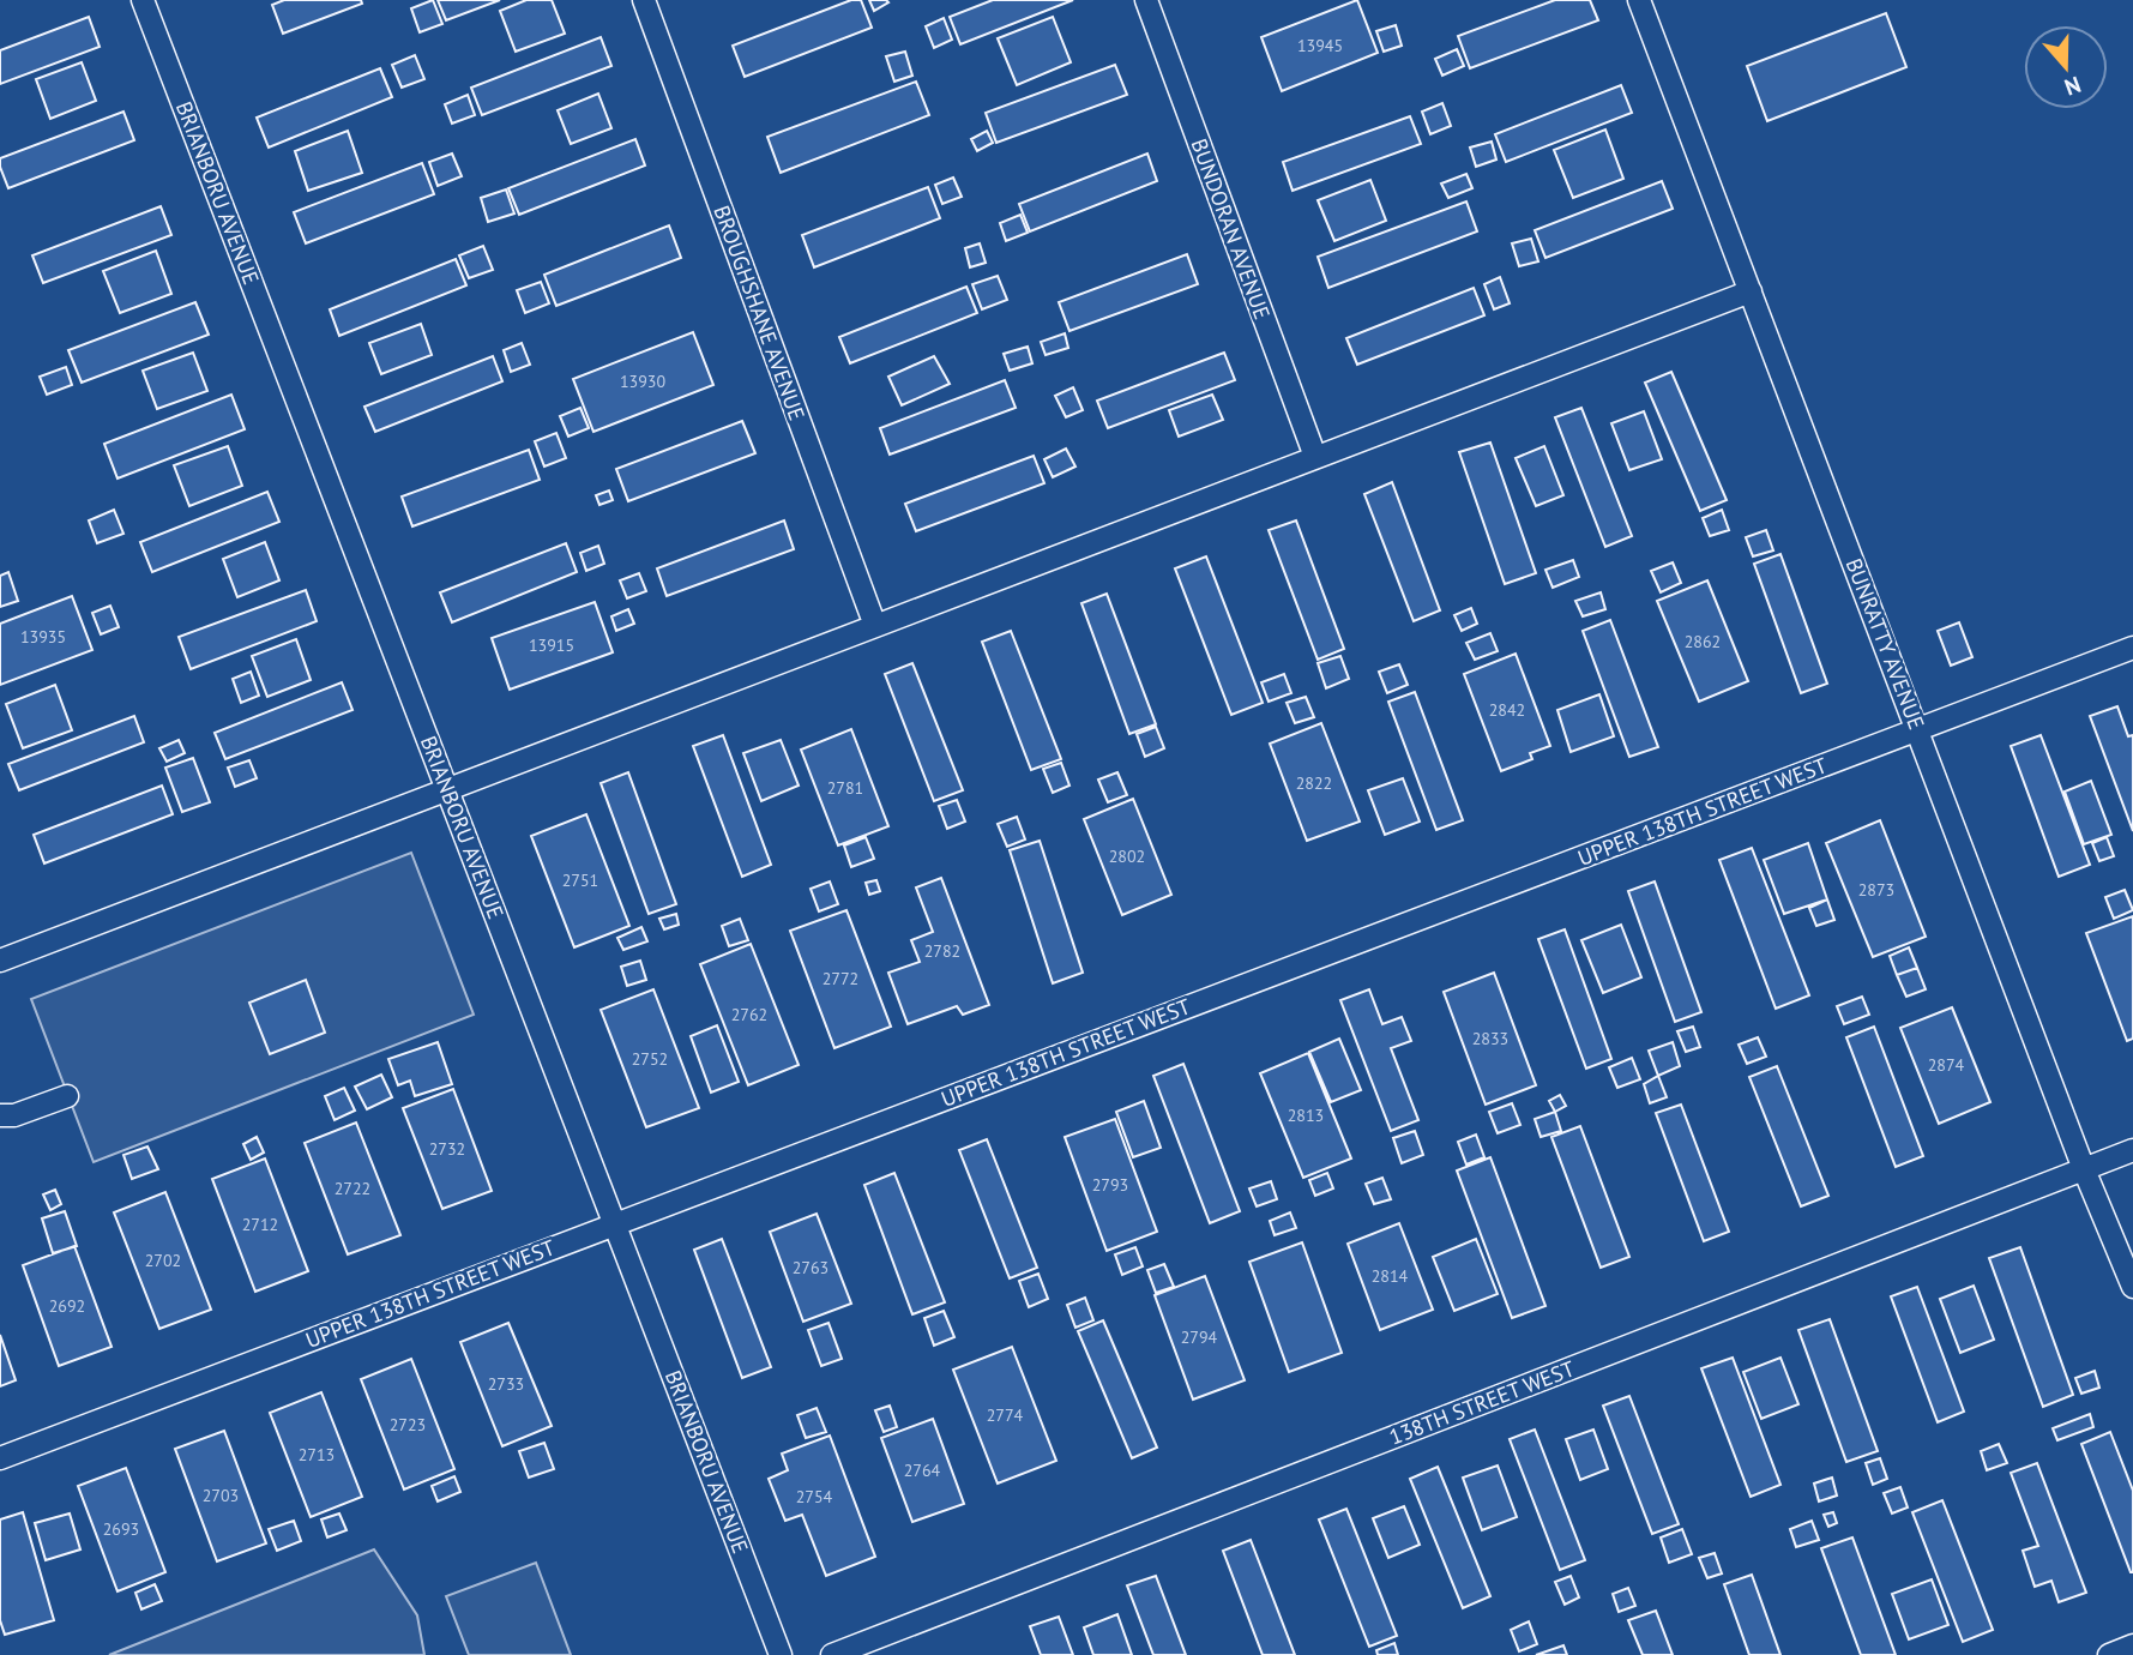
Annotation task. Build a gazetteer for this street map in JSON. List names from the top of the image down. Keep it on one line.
{"streets":{"lane":["BRIANBORU AVENUE","BUNDORAN AVENUE","BROUGHSHANE AVENUE","BUNRATTY AVENUE","UPPER 138TH STREET WEST","138TH STREET WEST"]},"crossings":[["BRIANBORU AVENUE","UPPER 138TH STREET WEST"],["BUNRATTY AVENUE","UPPER 138TH STREET WEST"],["BUNRATTY AVENUE","138TH STREET WEST"]],"house_numbers":["13945","13930","13935","2862","13915","2842","2822","2781","2802","2751","2873","2782","2772","2762","2833","2752","2874","2813","2732","2793","2722","2712","2702","2763","2814","2692","2794","2733","2774","2723","2713","2764","2703","2754","2693"],"north":"bottom"}
